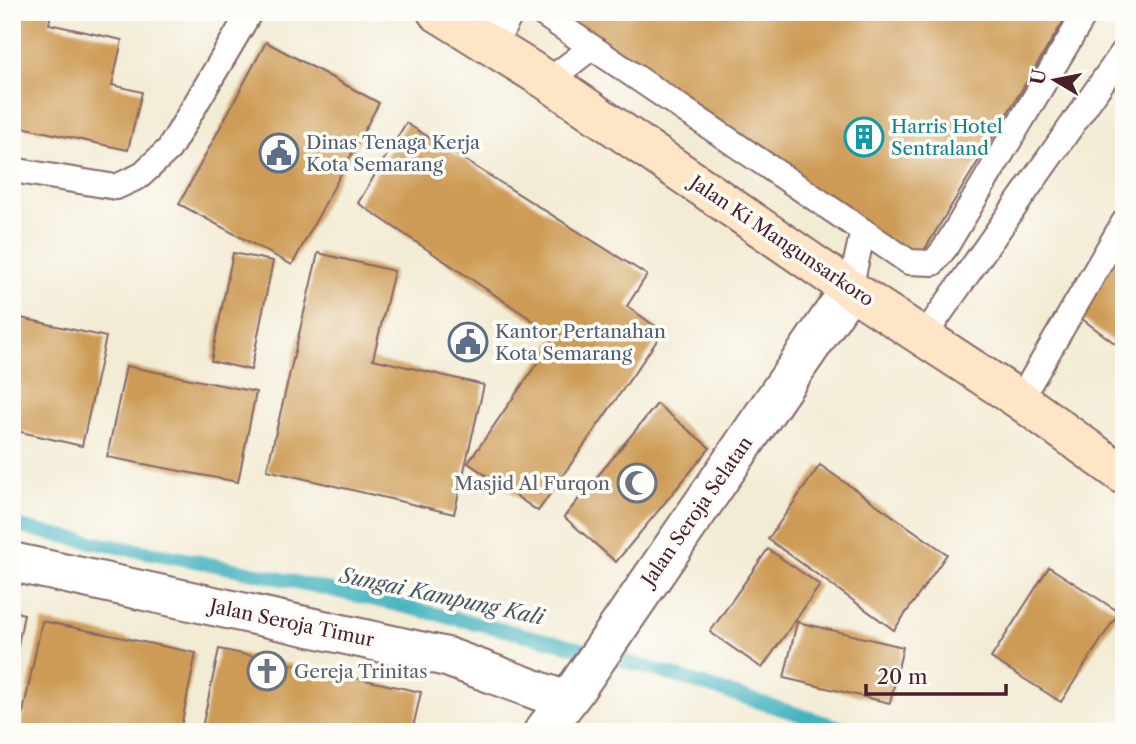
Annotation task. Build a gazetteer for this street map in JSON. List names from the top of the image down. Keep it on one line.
{"streets":{"main road":["Jalan Ki Mangunsarkoro"],"street":["Jalan Seroja Selatan","Jalan Seroja Timur"]},"crossings":[["Jalan Ki Mangunsarkoro","Jalan Seroja Selatan"],["Jalan Seroja Selatan","Jalan Seroja Timur"]],"water":["Sungai Kampung Kali"],"places":{"building":["Harris Hotel Sentraland"],"public building":["Dinas Tenaga Kerja Kota Semarang","Kantor Pertanahan Kota Semarang"],"mosque":["Masjid Al Furqon"],"church":["Gereja Trinitas"]},"scale_bar":"20 m","north":"left"}
